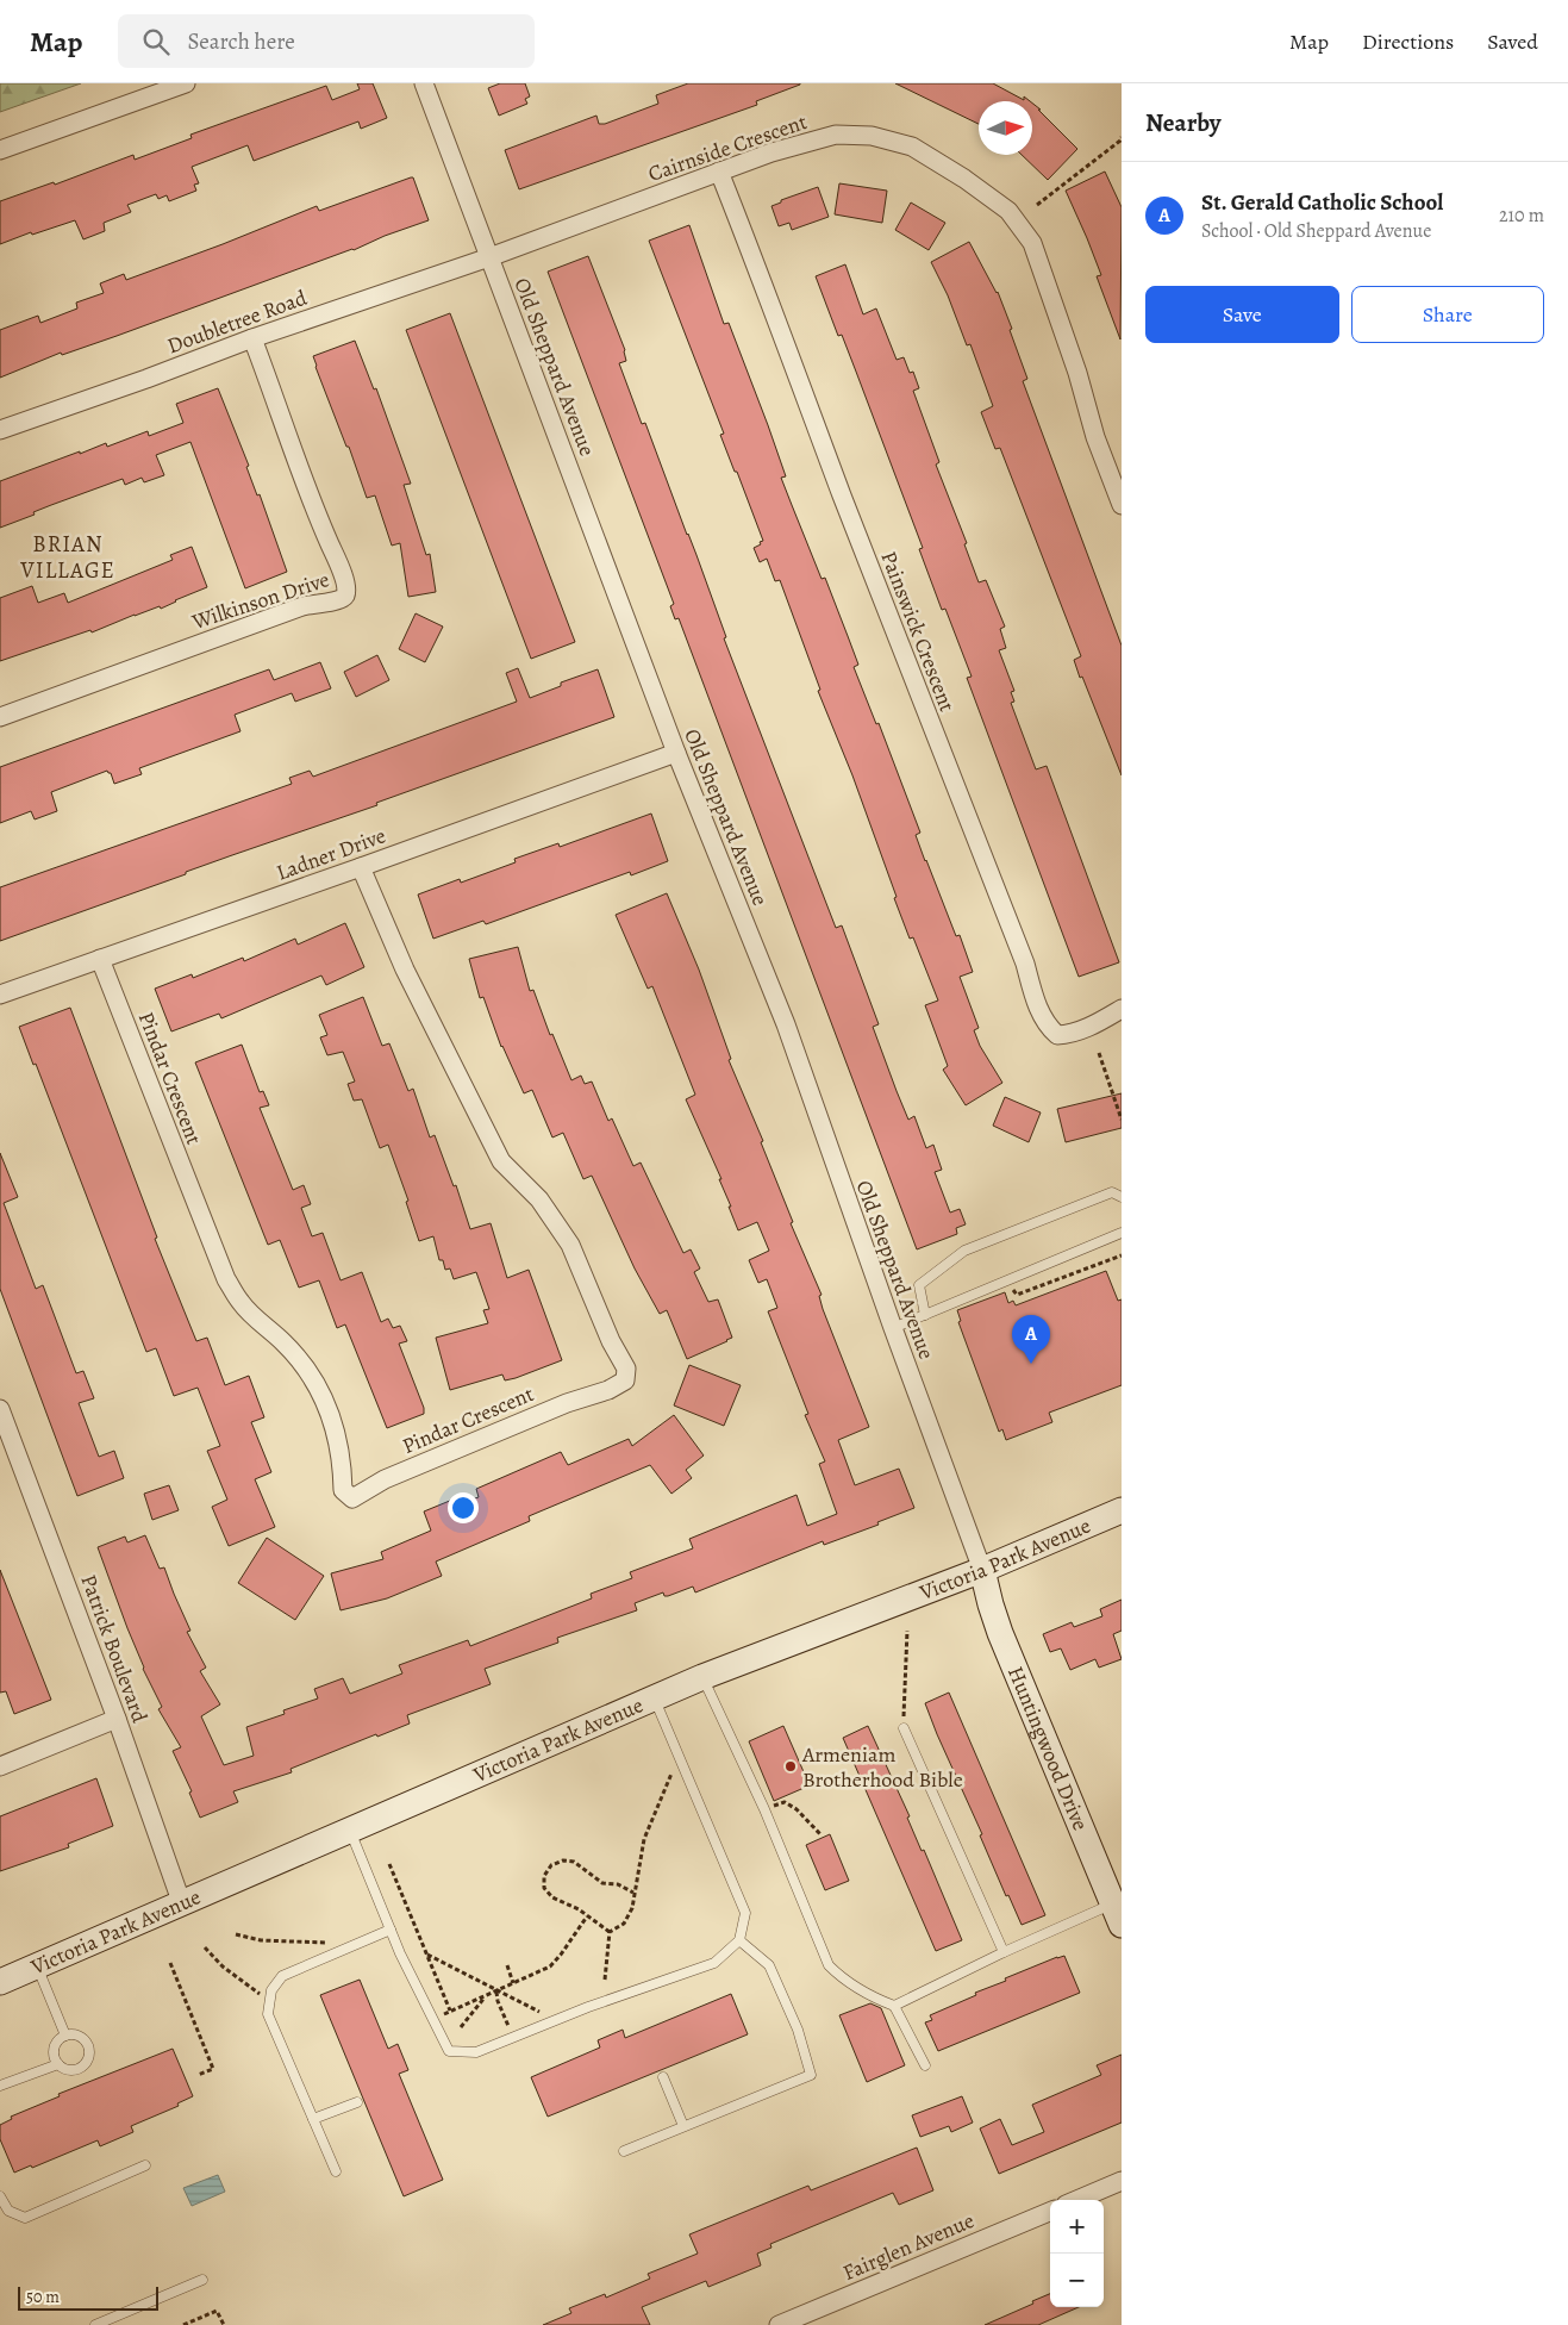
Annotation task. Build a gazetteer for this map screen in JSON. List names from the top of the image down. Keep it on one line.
{"streets":{"main road":["Victoria Park Avenue","Huntingwood Drive"],"street":["Cairnside Crescent","Doubletree Road","Old Sheppard Avenue","Wilkinson Drive","Painswick Crescent","Ladner Drive","Pindar Crescent","Patrick Boulevard","Fairglen Avenue"]},"crossings":[["Cairnside Crescent","Doubletree Road"],["Cairnside Crescent","Old Sheppard Avenue"],["Cairnside Crescent","Painswick Crescent"],["Doubletree Road","Old Sheppard Avenue"],["Doubletree Road","Wilkinson Drive"],["Old Sheppard Avenue","Ladner Drive"],["Old Sheppard Avenue","Victoria Park Avenue"],["Old Sheppard Avenue","Huntingwood Drive"],["Ladner Drive","Pindar Crescent"],["Victoria Park Avenue","Patrick Boulevard"],["Victoria Park Avenue","Huntingwood Drive"]],"districts":["BRIAN VILLAGE"],"places":["Armeniam Brotherhood Bible"],"scale_bar":"50 m","north":"right","page":{"header":"Map","search":"Search here","nav":["Map","Directions","Saved"],"heading":"Nearby","list":[{"mark":"A","name":"St. Gerald Catholic School","note":"School · Old Sheppard Avenue","value":"210 m"}],"buttons":["Save","Share"],"pins":"A","map_buttons":["+","−"],"scale":"50 m"}}
